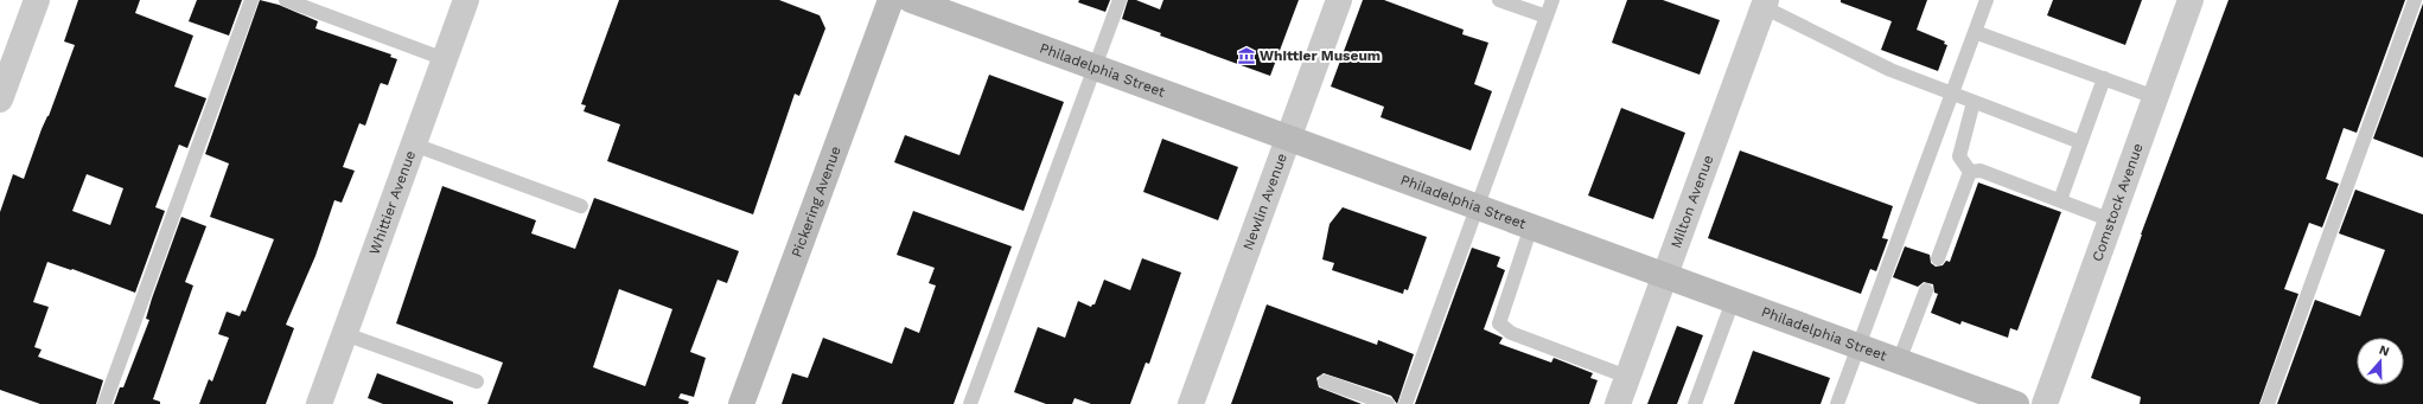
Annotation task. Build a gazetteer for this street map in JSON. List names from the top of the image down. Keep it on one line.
{"streets":{"street":["Philadelphia Street","Pickering Avenue","Milton Avenue","Comstock Avenue","Whittier Avenue","Newlin Avenue"]},"crossings":[["Philadelphia Street","Milton Avenue"],["Philadelphia Street","Newlin Avenue"]],"places":{"museum":["Whittier Museum"]},"north":"top"}
